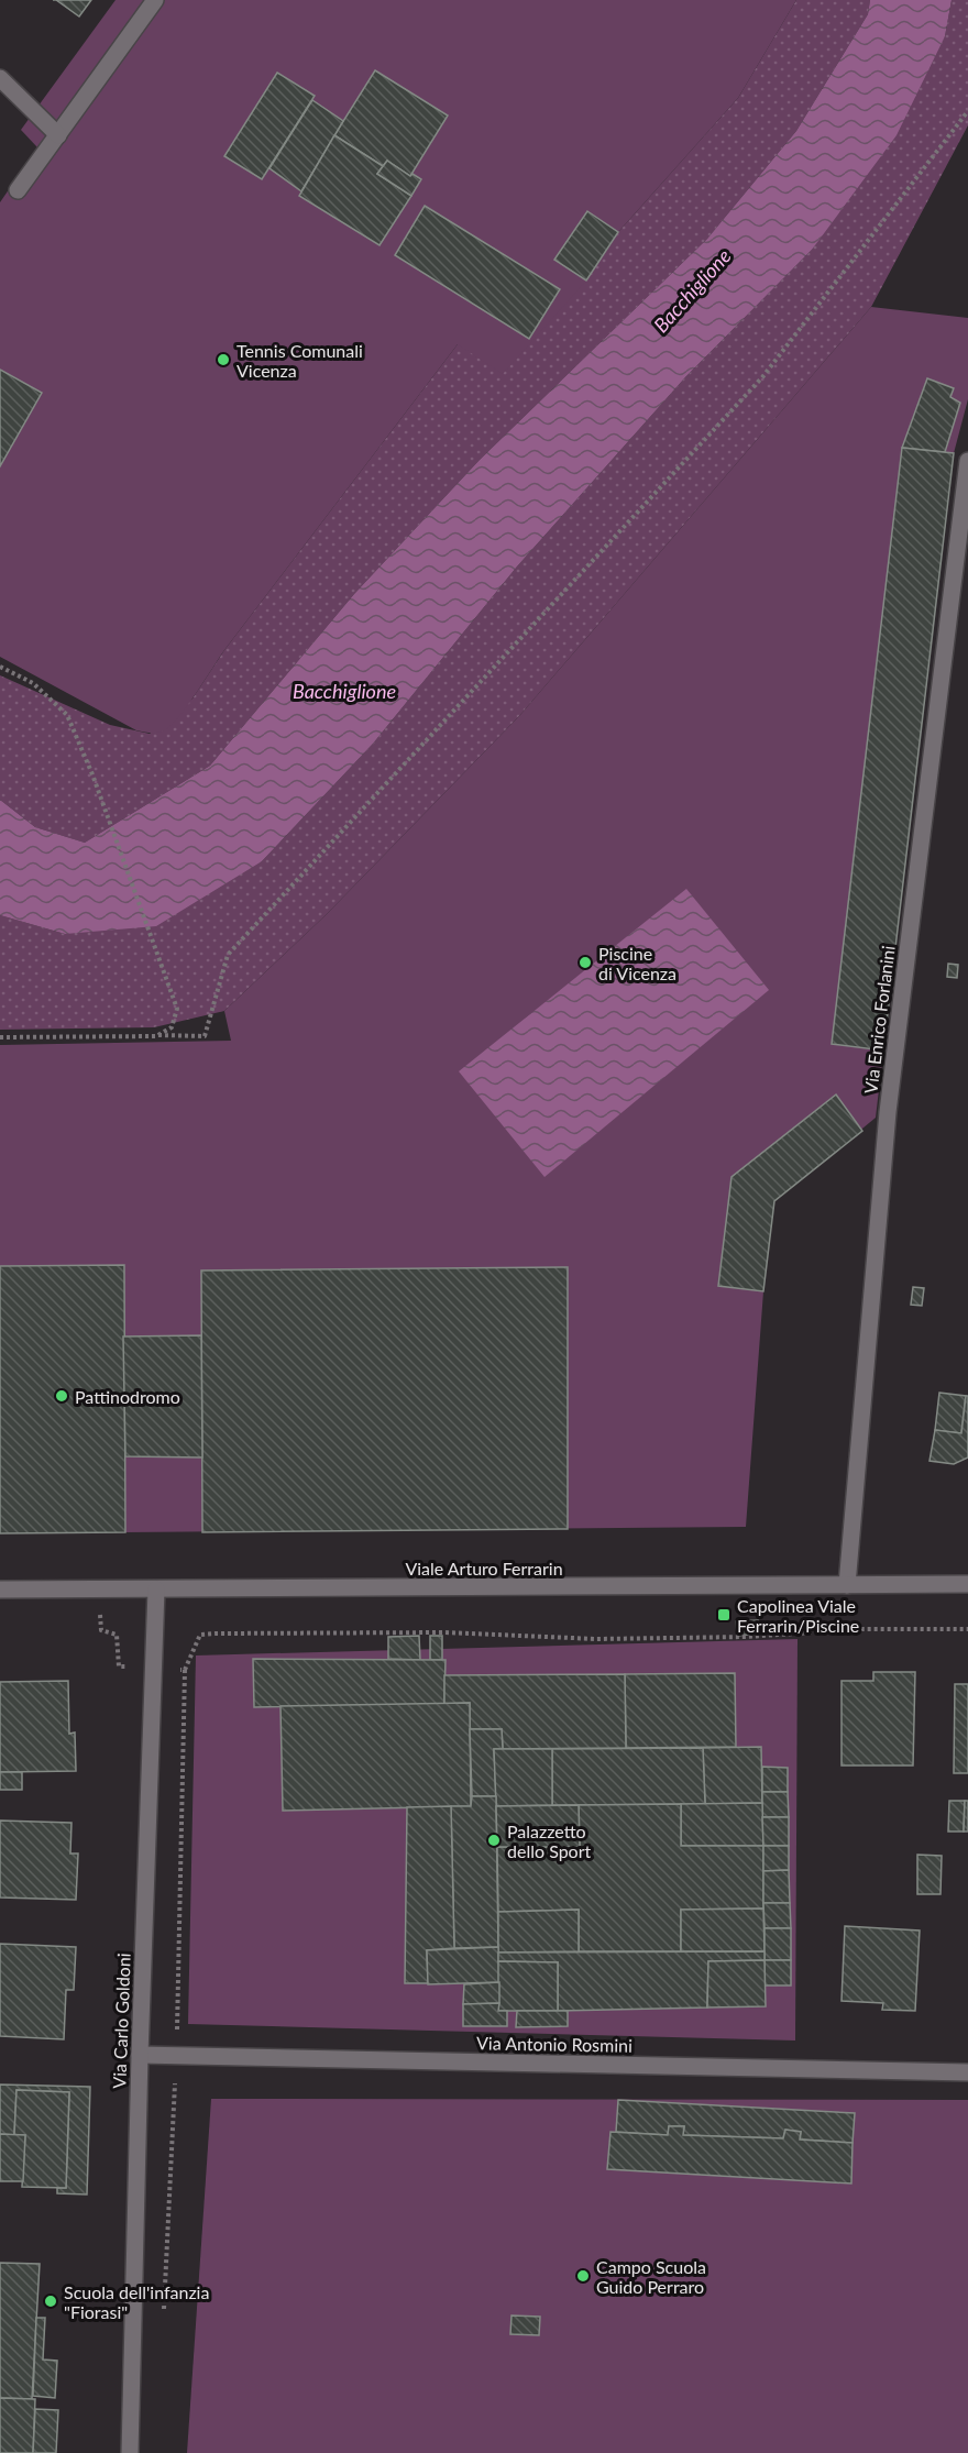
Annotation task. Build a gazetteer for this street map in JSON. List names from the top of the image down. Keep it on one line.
{"streets":{"street":["Via Enrico Forlanini","Viale Arturo Ferrarin","Via Carlo Goldoni","Via Antonio Rosmini"]},"crossings":[["Via Enrico Forlanini","Viale Arturo Ferrarin"],["Viale Arturo Ferrarin","Via Carlo Goldoni"],["Via Carlo Goldoni","Via Antonio Rosmini"]],"water":["Bacchiglione"],"places":{"other":["Tennis Comunali Vicenza","Piscine di Vicenza","Pattinodromo","Palazzetto dello Sport","Campo Scuola Guido Perraro","Scuola dell'infanzia \"Fiorasi\""],"transit":["Capolinea Viale Ferrarin/Piscine"]}}
